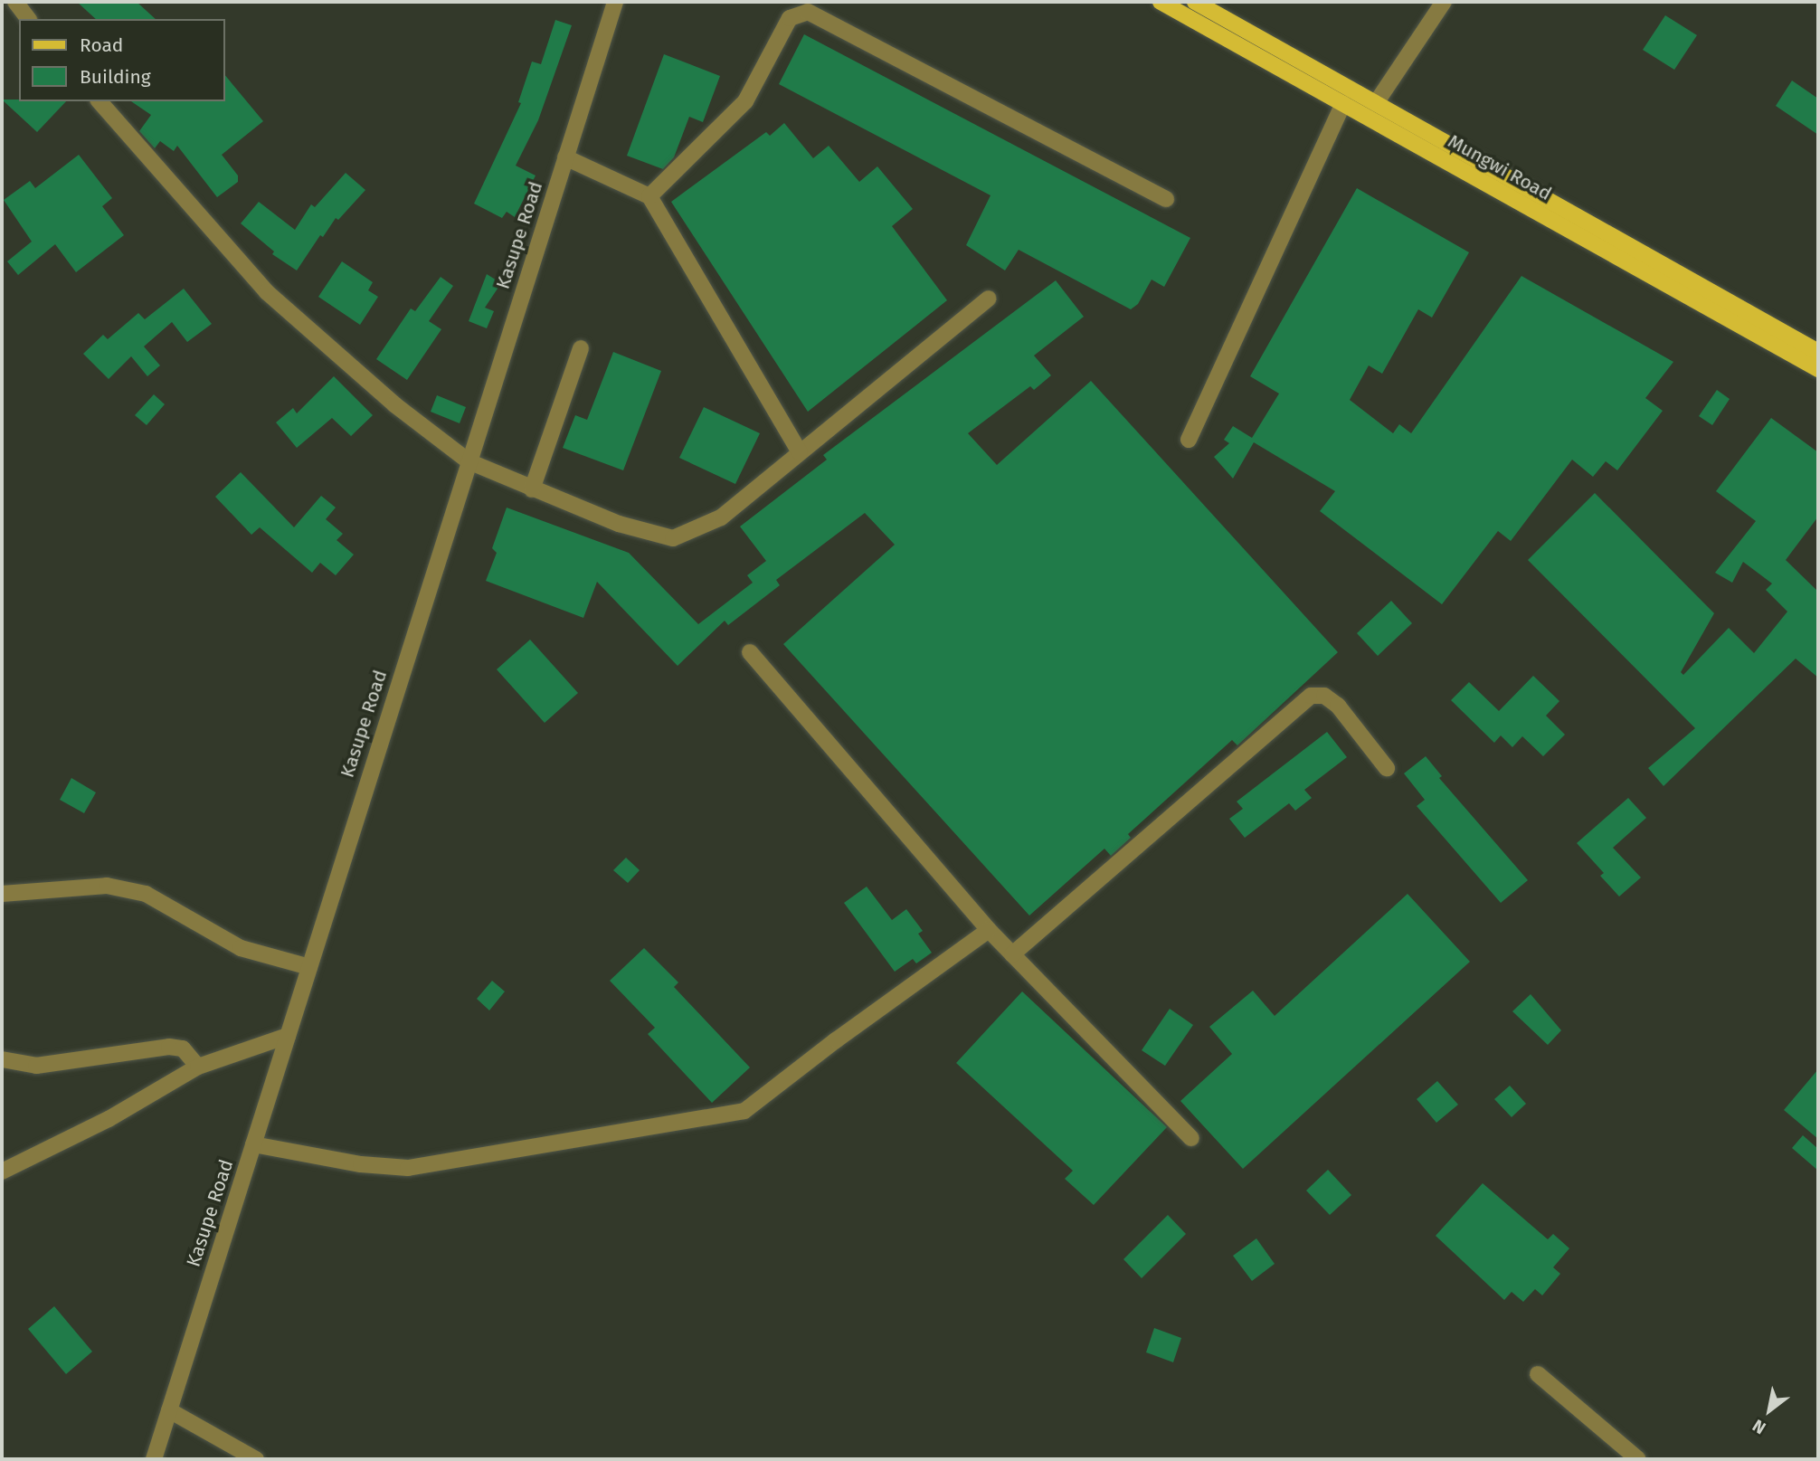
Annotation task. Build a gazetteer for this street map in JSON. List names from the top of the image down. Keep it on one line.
{"streets":{"main road":["Mungwi Road"],"street":["Kasupe Road"]},"legend":["Road","Building"],"north":"bottom left"}
